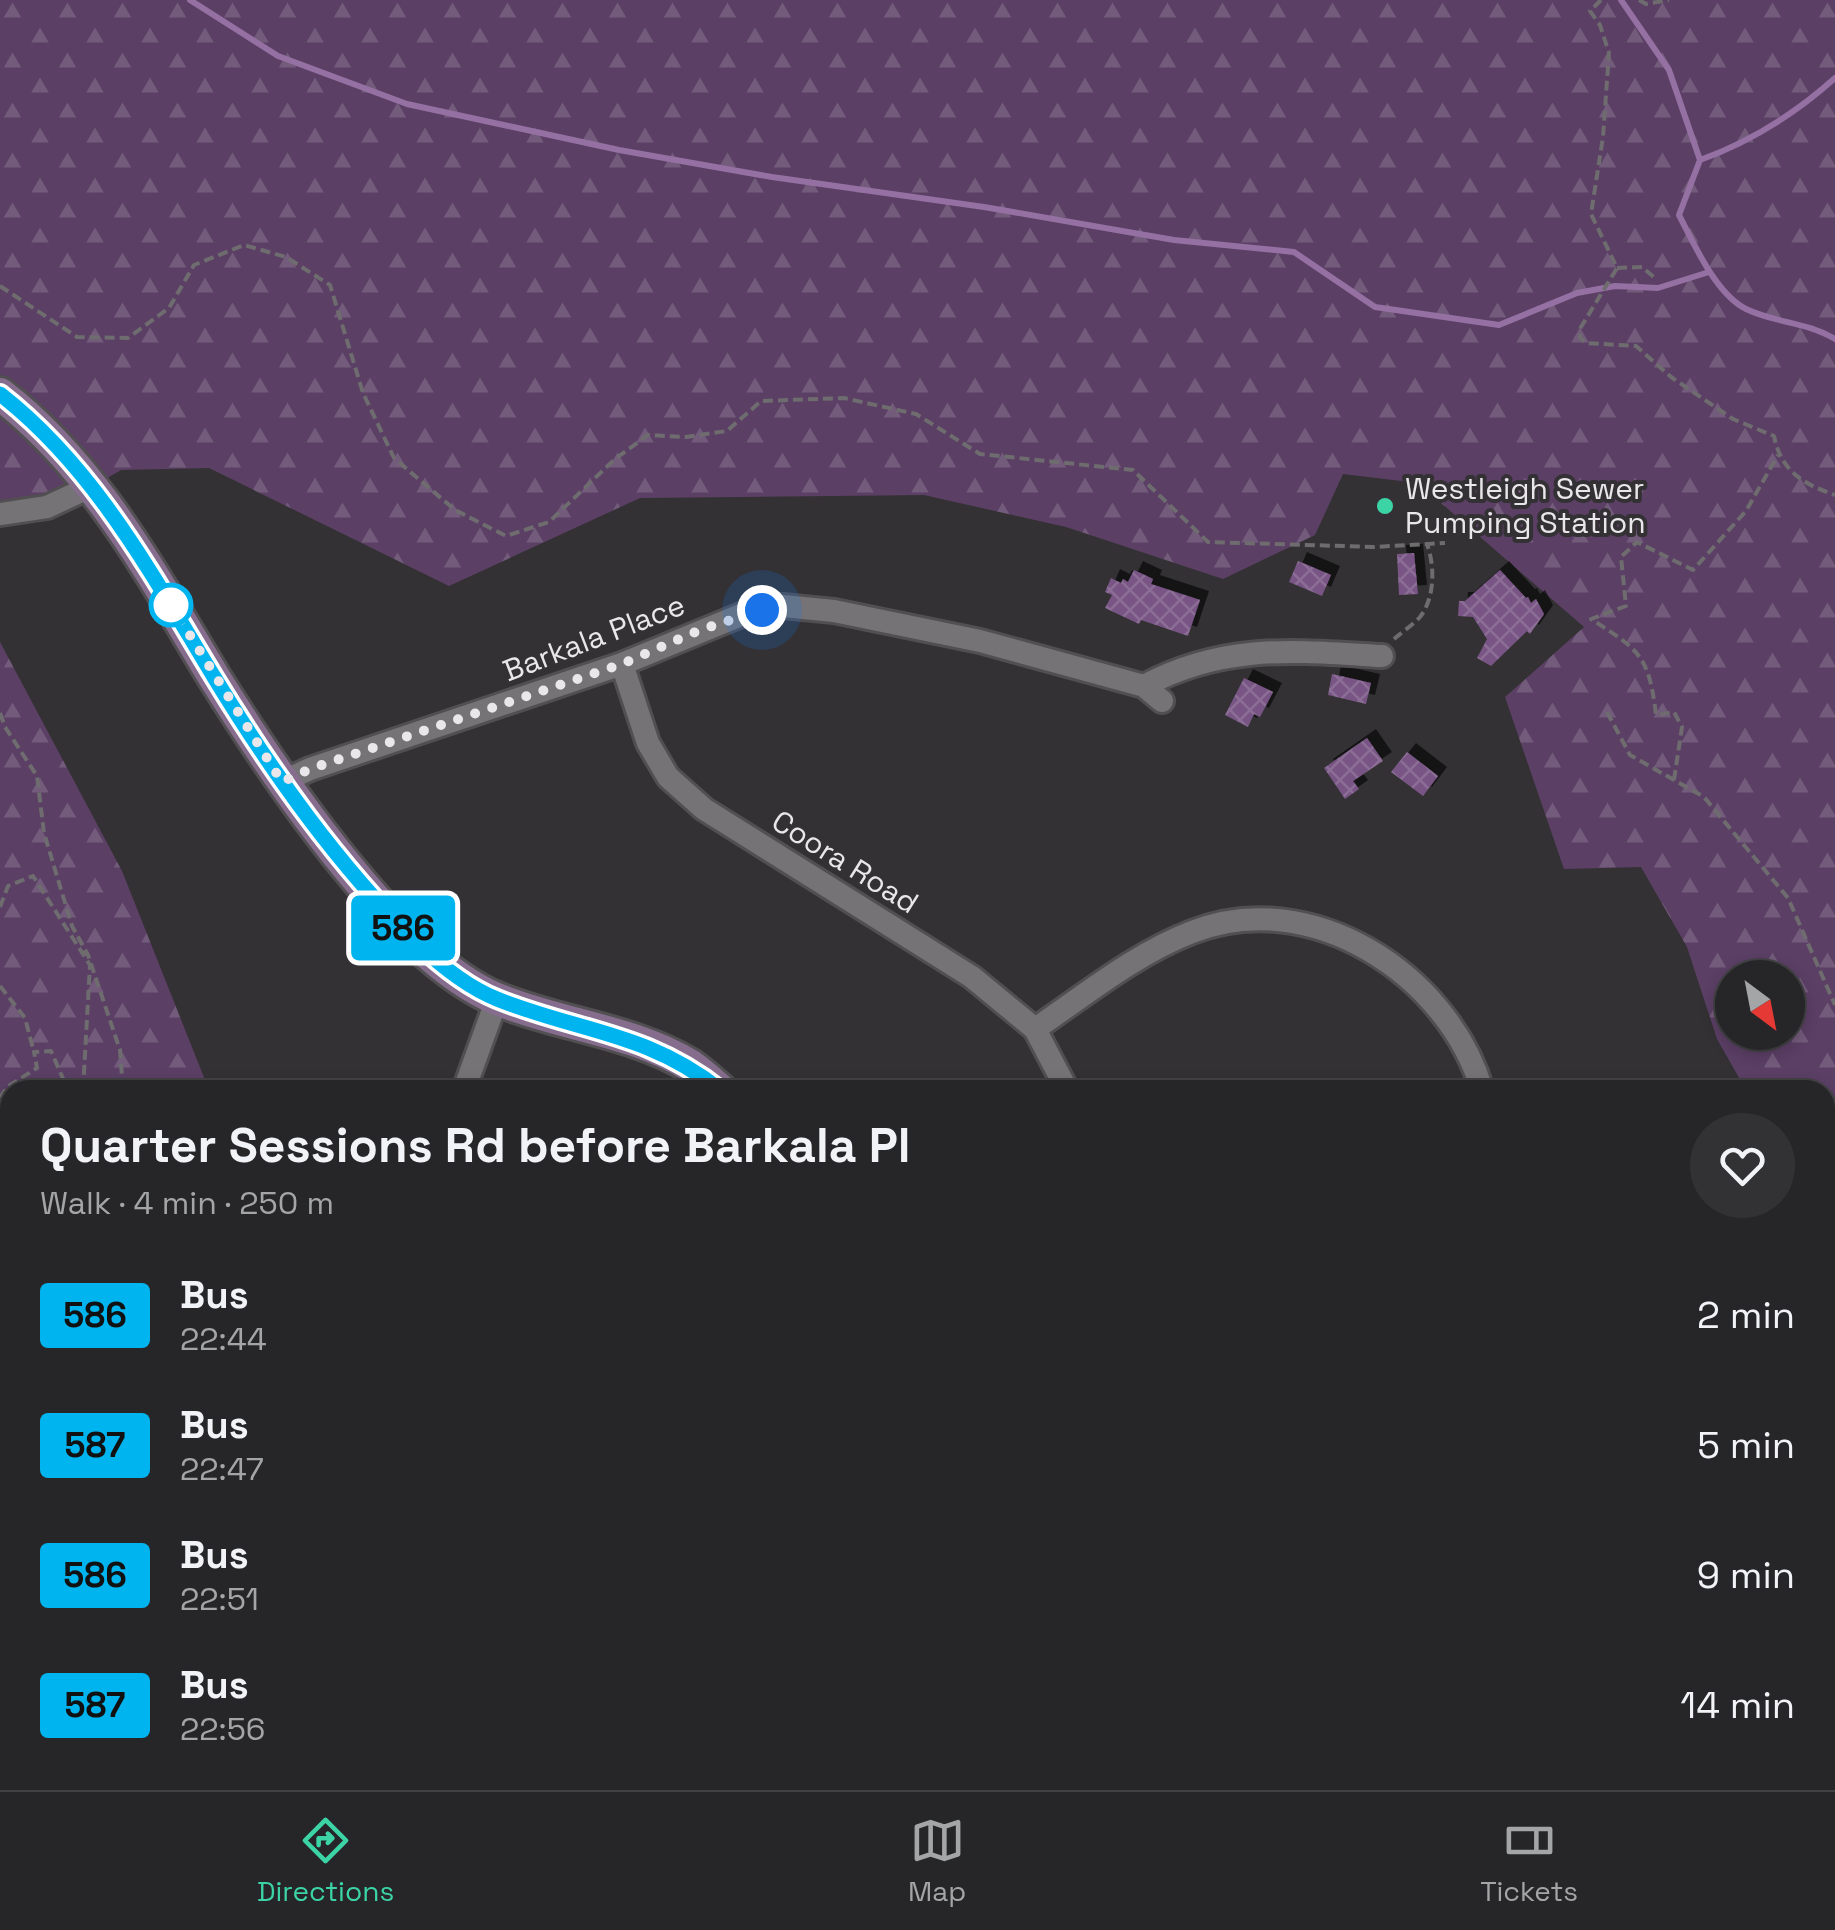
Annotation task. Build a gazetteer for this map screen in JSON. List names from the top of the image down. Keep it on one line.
{"streets":{"street":["Barkala Place","Coora Road"]},"crossings":[["Barkala Place","Coora Road"]],"places":["Westleigh Sewer Pumping Station"],"lines":["bus line 586"],"north":"bottom right","page":{"on_map":"586","heading":["Quarter Sessions Rd before Barkala Pl","Walk · 4 min · 250 m"],"list":[{"mark":"586","name":"Bus","note":"22:44","value":"2 min"},{"mark":"587","name":"Bus","note":"22:47","value":"5 min"},{"mark":"586","name":"Bus","note":"22:51","value":"9 min"},{"mark":"587","name":"Bus","note":"22:56","value":"14 min"}],"tabs":["Directions","Map","Tickets"]}}
